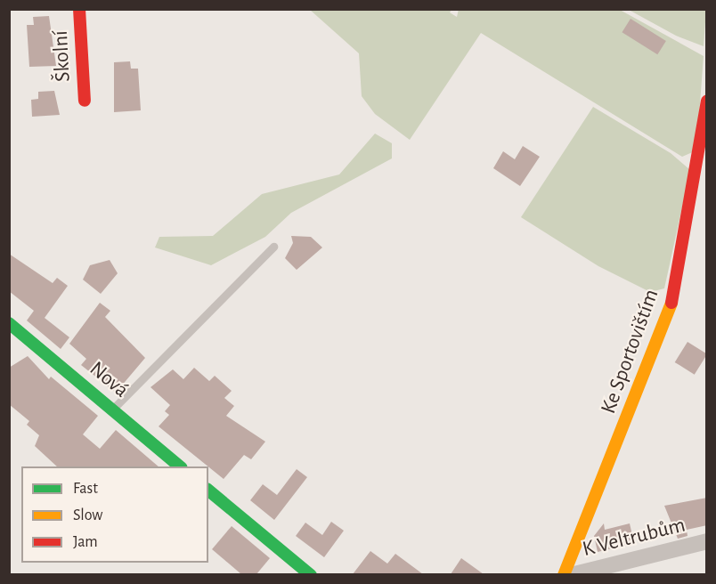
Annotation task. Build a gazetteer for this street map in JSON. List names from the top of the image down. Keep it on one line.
{"streets":{"street":["Školní","Ke Sportovištím","Nová","K Veltrubům"]},"legend":["Fast","Slow","Jam"]}
